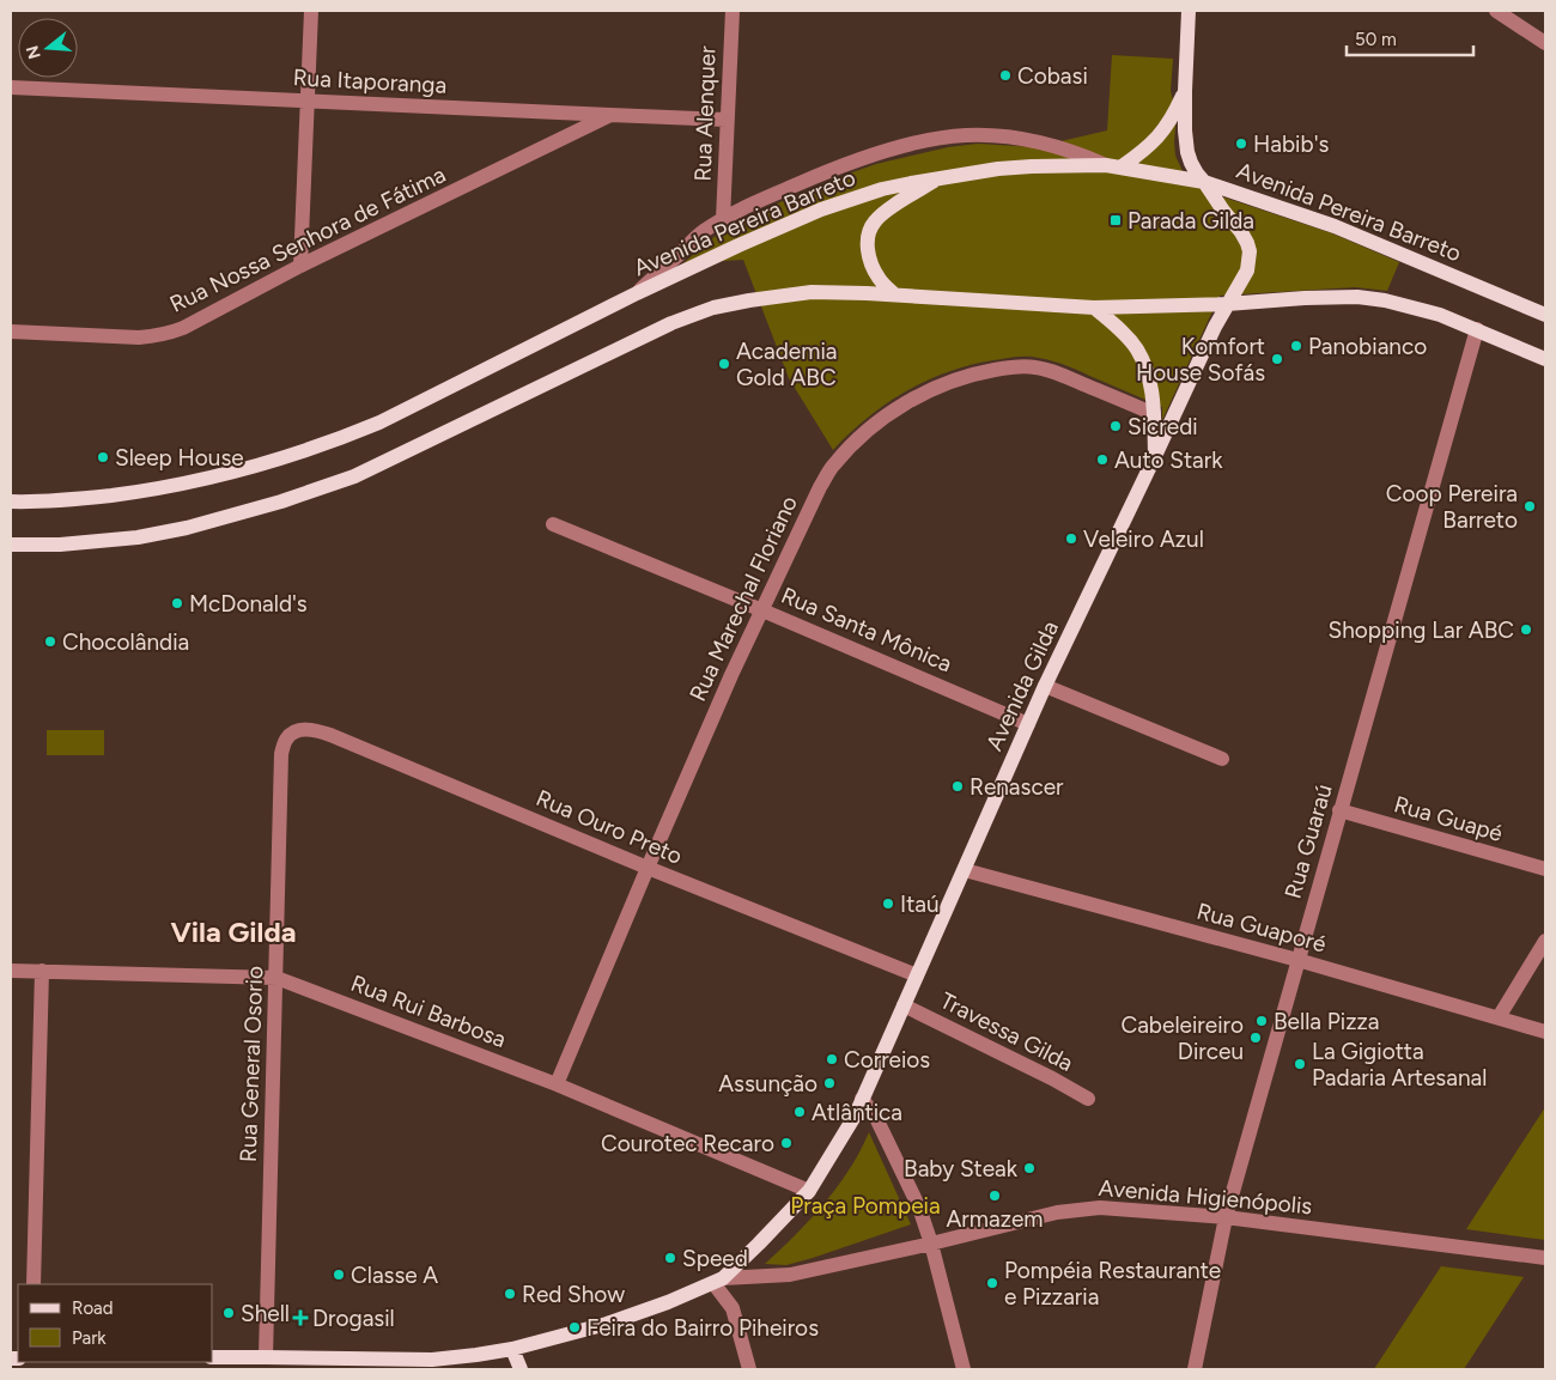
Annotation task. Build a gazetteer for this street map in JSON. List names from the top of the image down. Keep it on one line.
{"streets":{"main road":["Avenida Pereira Barreto","Avenida Gilda","Avenida Higienópolis"],"street":["Rua Itaporanga","Rua Alenquer","Rua Nossa Senhora de Fátima","Rua Marechal Floriano","Rua Santa Mônica","Rua Guapé","Rua Ouro Preto","Rua Guaraú","Rua Guaporé","Rua Rui Barbosa","Travessa Gilda","Rua General Osorio"]},"crossings":[["Rua Itaporanga","Rua Alenquer"],["Rua Itaporanga","Rua Nossa Senhora de Fátima"],["Avenida Pereira Barreto","Avenida Gilda"],["Rua Marechal Floriano","Rua Santa Mônica"],["Rua Marechal Floriano","Rua Ouro Preto"],["Rua Marechal Floriano","Rua Rui Barbosa"],["Rua Santa Mônica","Avenida Gilda"],["Avenida Gilda","Rua Ouro Preto"],["Avenida Gilda","Rua Guaporé"],["Avenida Gilda","Rua Rui Barbosa"],["Avenida Gilda","Travessa Gilda"],["Avenida Gilda","Avenida Higienópolis"],["Rua Guapé","Rua Guaraú"],["Rua Ouro Preto","Rua General Osorio"],["Rua Guaraú","Rua Guaporé"],["Rua Guaraú","Avenida Higienópolis"],["Rua Rui Barbosa","Rua General Osorio"],["Rua General Osorio","Avenida Higienópolis"]],"districts":["Vila Gilda"],"parks":["Praça Pompeia"],"places":{"other":["Cobasi","Habib's","Panobianco","Komfort House Sofás","Academia Gold ABC","Sicredi","Sleep House","Auto Stark","Coop Pereira Barreto","Veleiro Azul","McDonald's","Shopping Lar ABC","Chocolândia","Renascer","Itaú","Bella Pizza","Cabeleireiro Dirceu","Correios","La Gigiotta Padaria Artesanal","Assunção","Atlântica","Courotec Recaro","Baby Steak","Armazem","Speed","Classe A","Pompéia Restaurante e Pizzaria","Red Show","Shell","Feira do Bairro Piheiros"],"transit":["Parada Gilda"],"health":["Drogasil"]},"legend":["Road","Park"],"scale_bar":"50 m","north":"left"}
